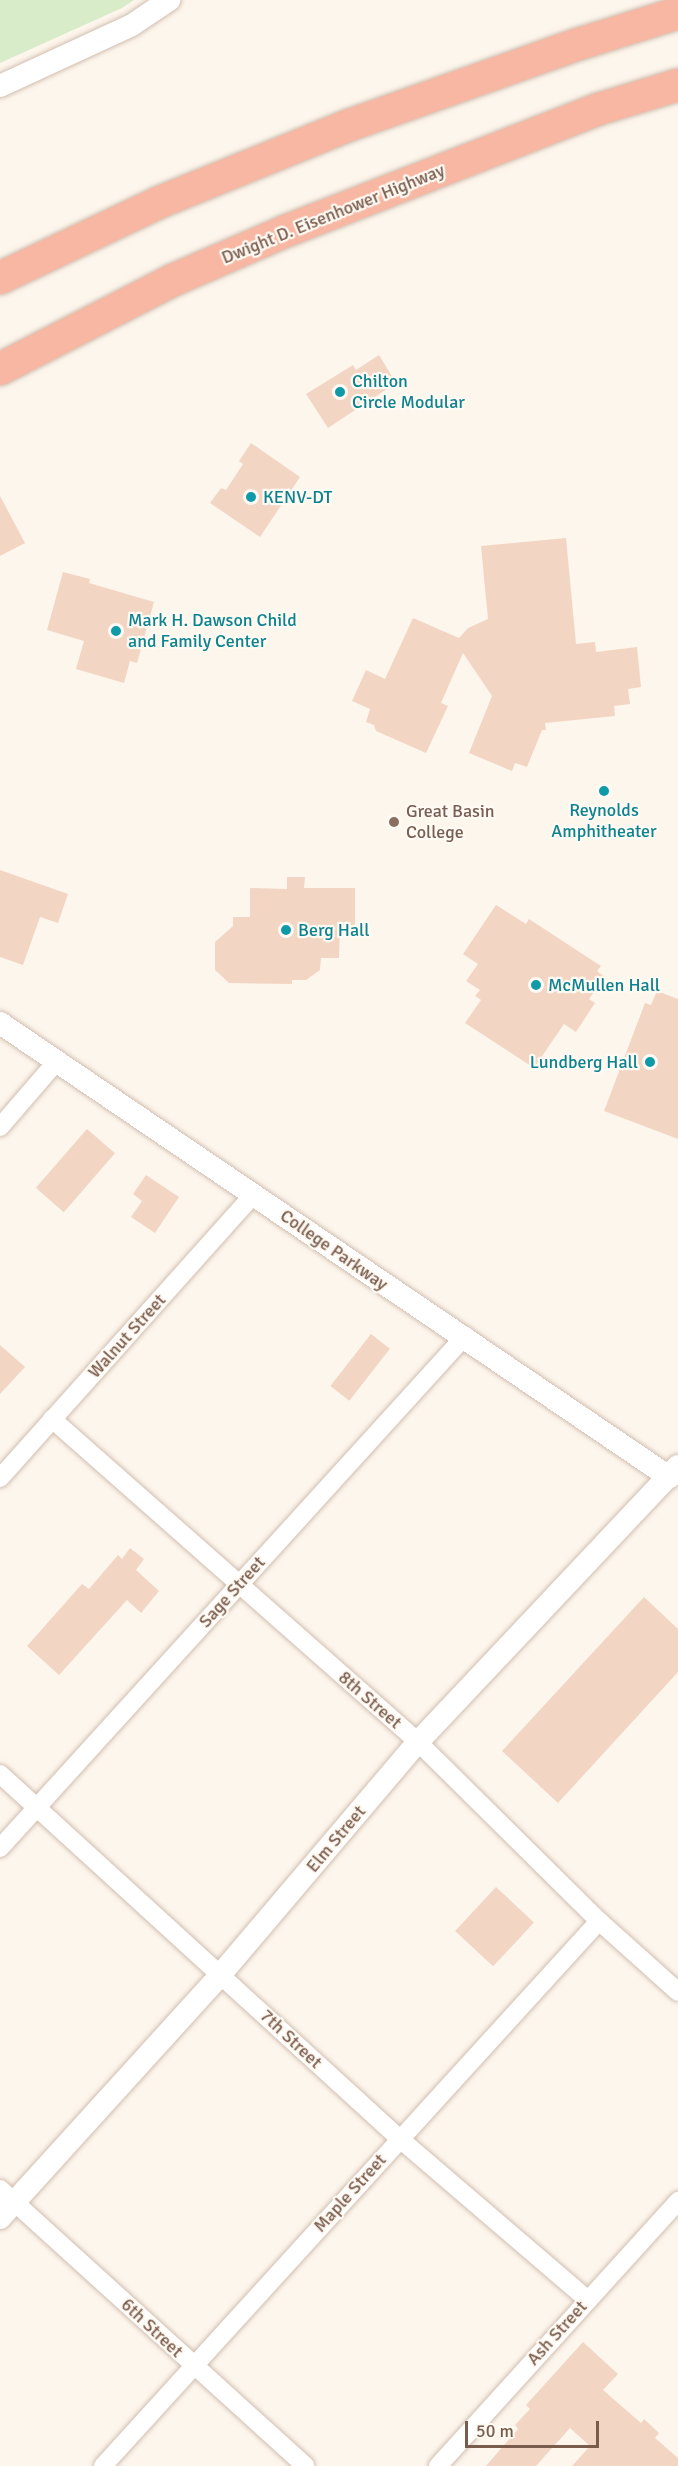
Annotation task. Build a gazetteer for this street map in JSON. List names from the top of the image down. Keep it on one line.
{"streets":{"highway":["Dwight D. Eisenhower Highway"],"street":["College Parkway","Walnut Street","Sage Street","8th Street","Elm Street","7th Street","Maple Street","6th Street","Ash Street"]},"crossings":[["College Parkway","Walnut Street"],["College Parkway","Sage Street"],["College Parkway","Elm Street"],["Walnut Street","8th Street"],["Sage Street","8th Street"],["Sage Street","7th Street"],["8th Street","Elm Street"],["8th Street","Maple Street"],["Elm Street","7th Street"],["Elm Street","6th Street"],["7th Street","Maple Street"],["7th Street","Ash Street"],["Maple Street","6th Street"]],"places":["Chilton Circle Modular","KENV-DT","Mark H. Dawson Child and Family Center","Reynolds Amphitheater","Great Basin College","Berg Hall","McMullen Hall","Lundberg Hall"],"scale_bar":"50 m"}
